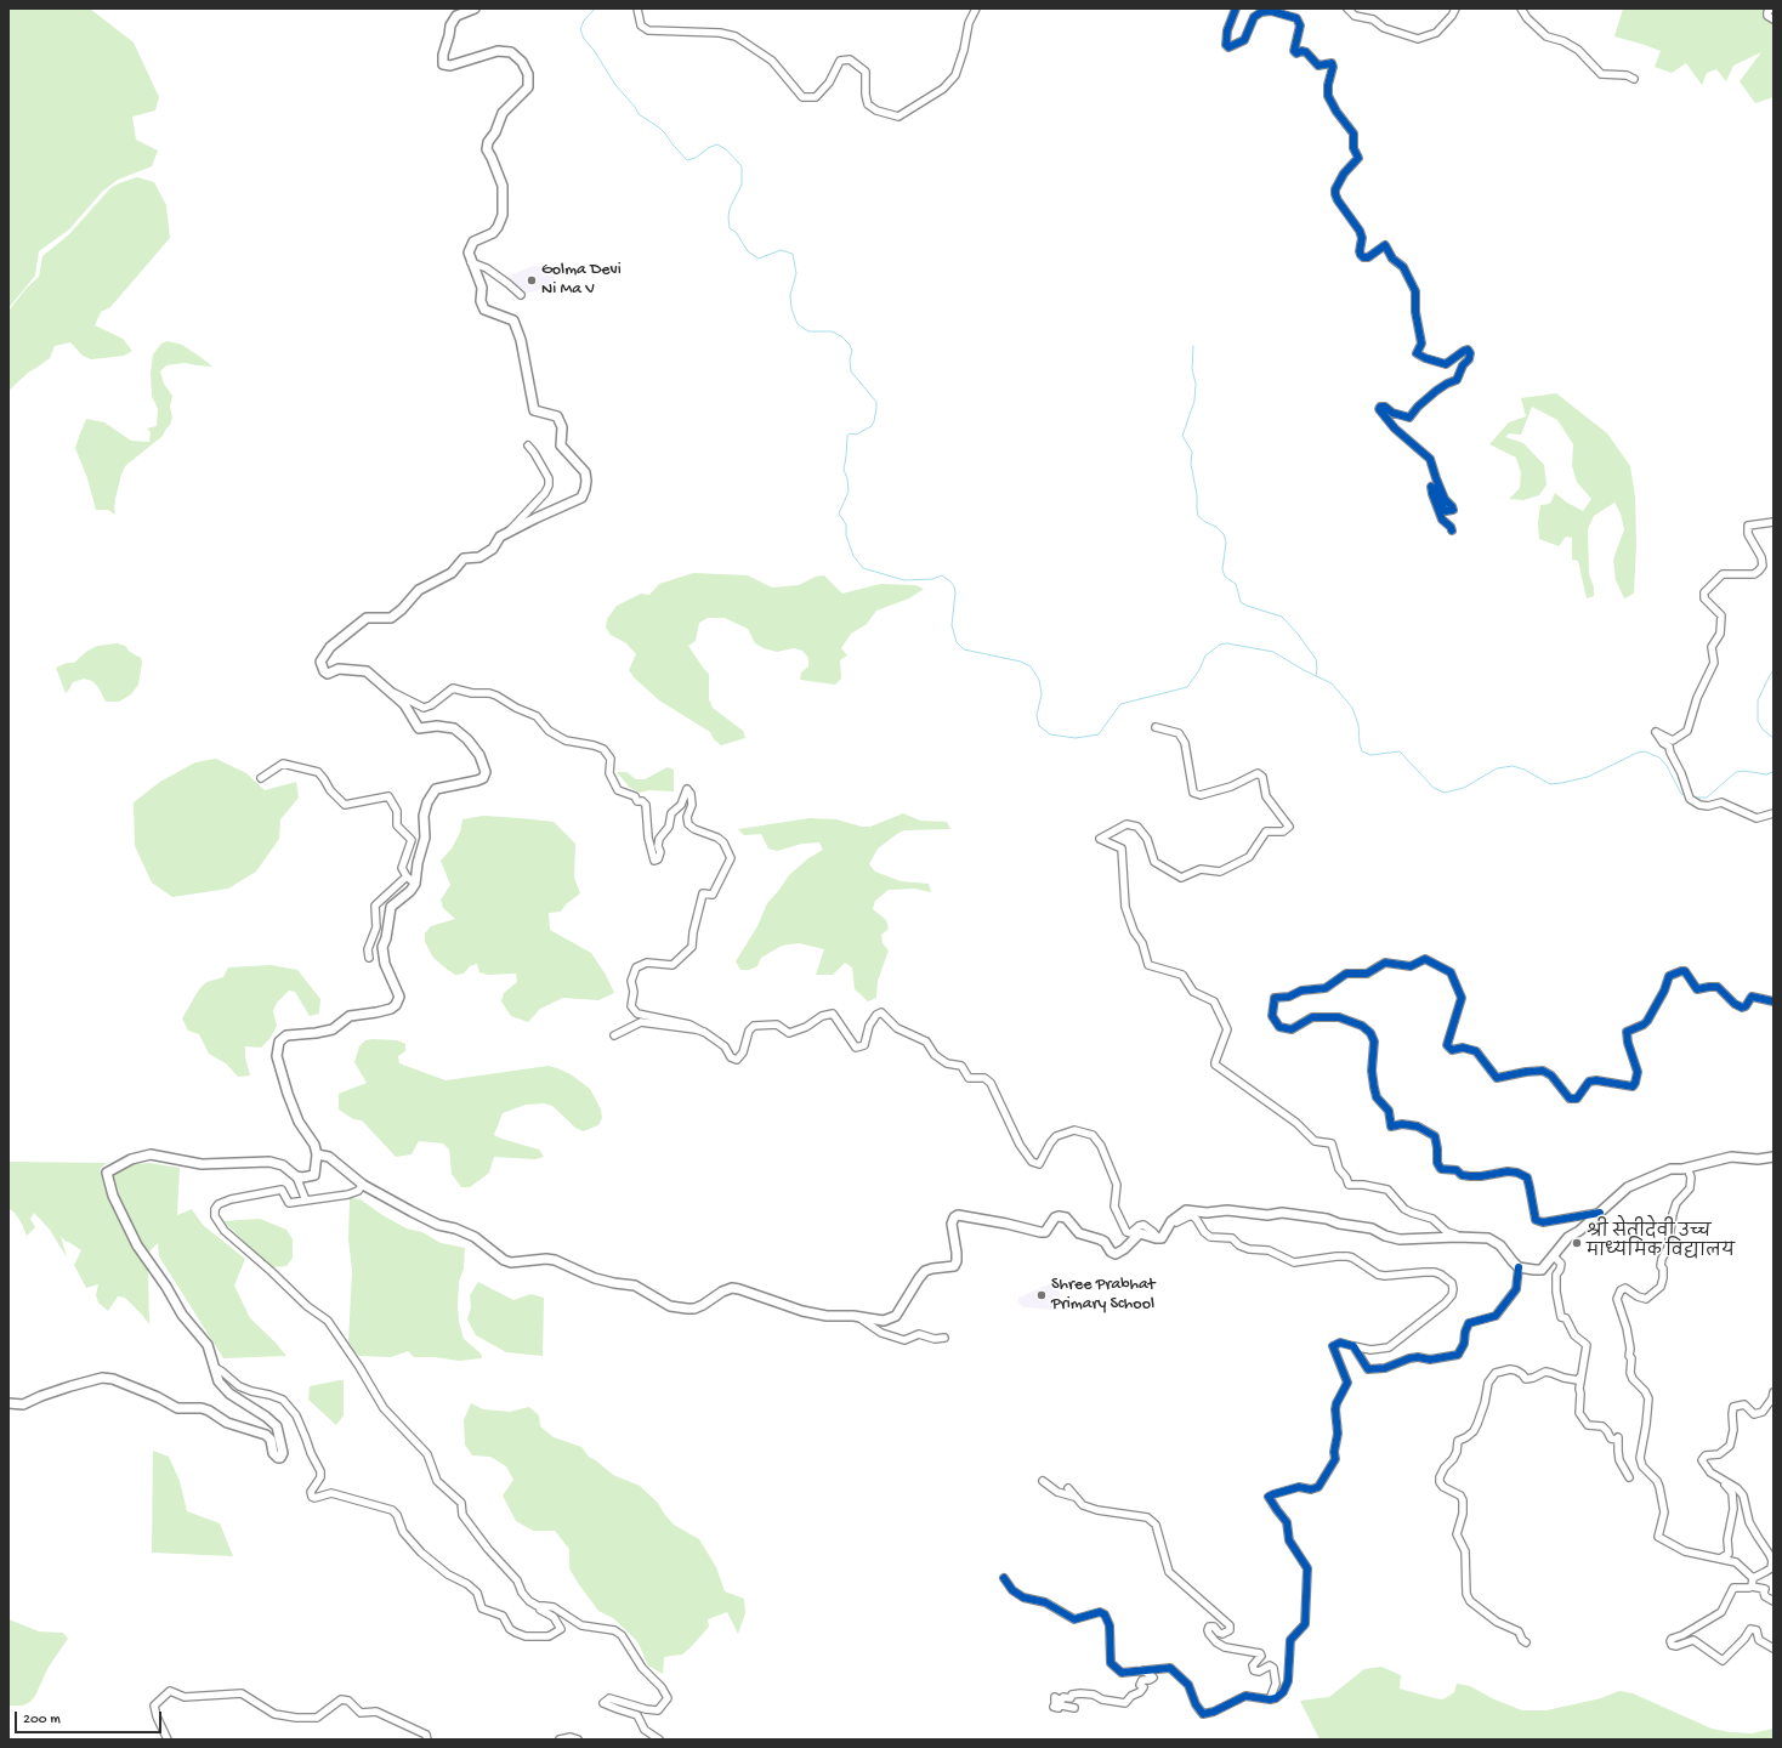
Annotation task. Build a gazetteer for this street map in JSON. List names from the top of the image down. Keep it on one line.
{"places":["Golma Devi Ni Ma V","श्री सेतीदेवी उच्च माध्यमिक विद्यालय","Shree Prabhat Primary School"],"scale_bar":"200 m"}
